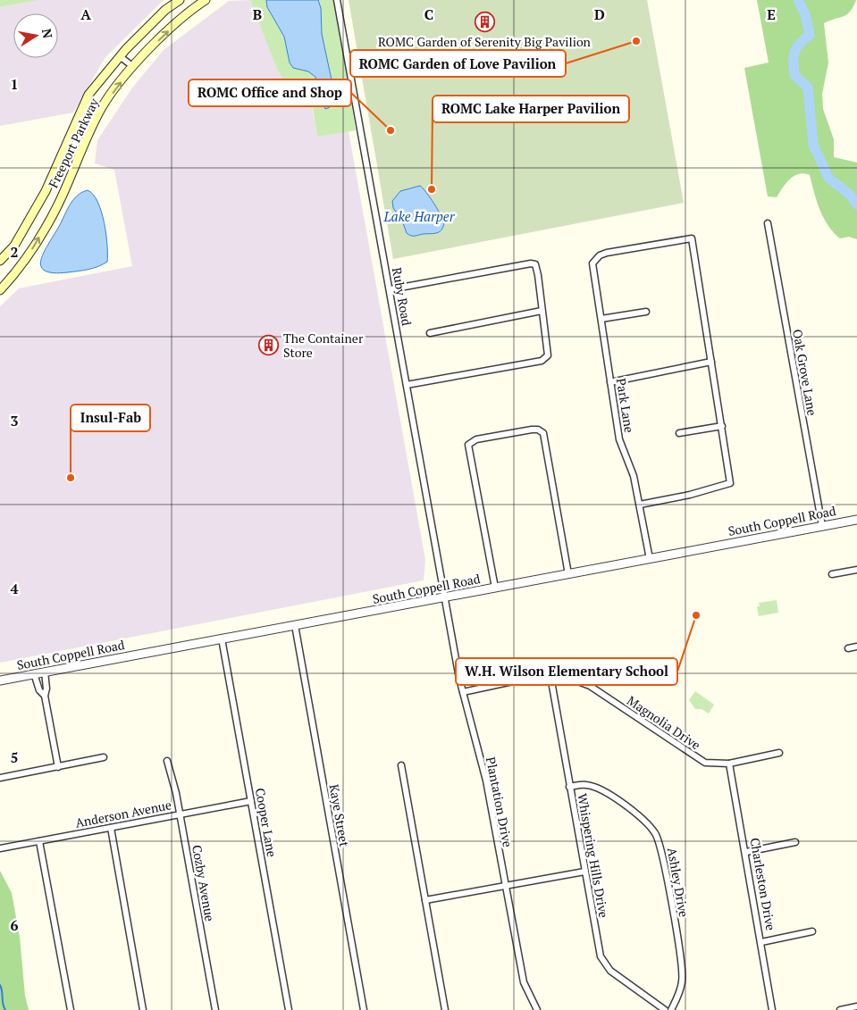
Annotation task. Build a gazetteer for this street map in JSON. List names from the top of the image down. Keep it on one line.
{"streets":{"main road":["Freeport Parkway"],"street":["Ruby Road","Oak Grove Lane","Park Lane","South Coppell Road","Magnolia Drive","Plantation Drive","Anderson Avenue","Kaye Street","Cooper Lane","Whispering Hills Drive","Ashley Drive","Cozby Avenue","Charleston Drive"]},"crossings":[["Ruby Road","South Coppell Road"],["Ruby Road","Plantation Drive"],["Oak Grove Lane","South Coppell Road"],["Park Lane","South Coppell Road"],["South Coppell Road","Plantation Drive"],["South Coppell Road","Kaye Street"],["South Coppell Road","Cooper Lane"],["Magnolia Drive","Plantation Drive"],["Magnolia Drive","Whispering Hills Drive"],["Magnolia Drive","Charleston Drive"],["Anderson Avenue","Cooper Lane"],["Anderson Avenue","Cozby Avenue"],["Whispering Hills Drive","Ashley Drive"]],"water":["Lake Harper"],"places":{"building":["ROMC Garden of Serenity Big Pavilion","The Container Store"],"other":["ROMC Garden of Love Pavilion","ROMC Office and Shop","ROMC Lake Harper Pavilion","Insul-Fab","W.H. Wilson Elementary School"]},"north":"right","grid":{"columns":["A","B","C","D","E"],"rows":["1","2","3","4","5","6"]}}
